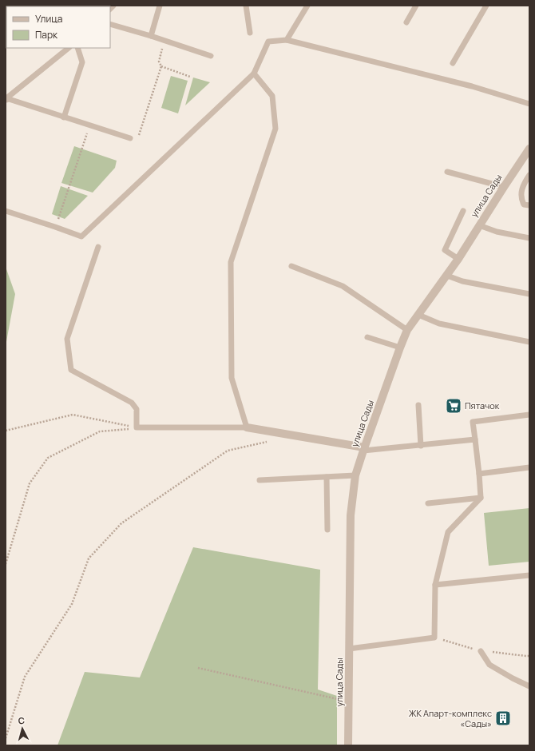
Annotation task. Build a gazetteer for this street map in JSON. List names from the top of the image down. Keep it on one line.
{"streets":{"street":["улица Сады"]},"places":{"supermarket":["Пятачок"],"building":["ЖК Апарт-комплекс «Сады»"]},"legend":["Улица","Парк"],"north":"top"}
